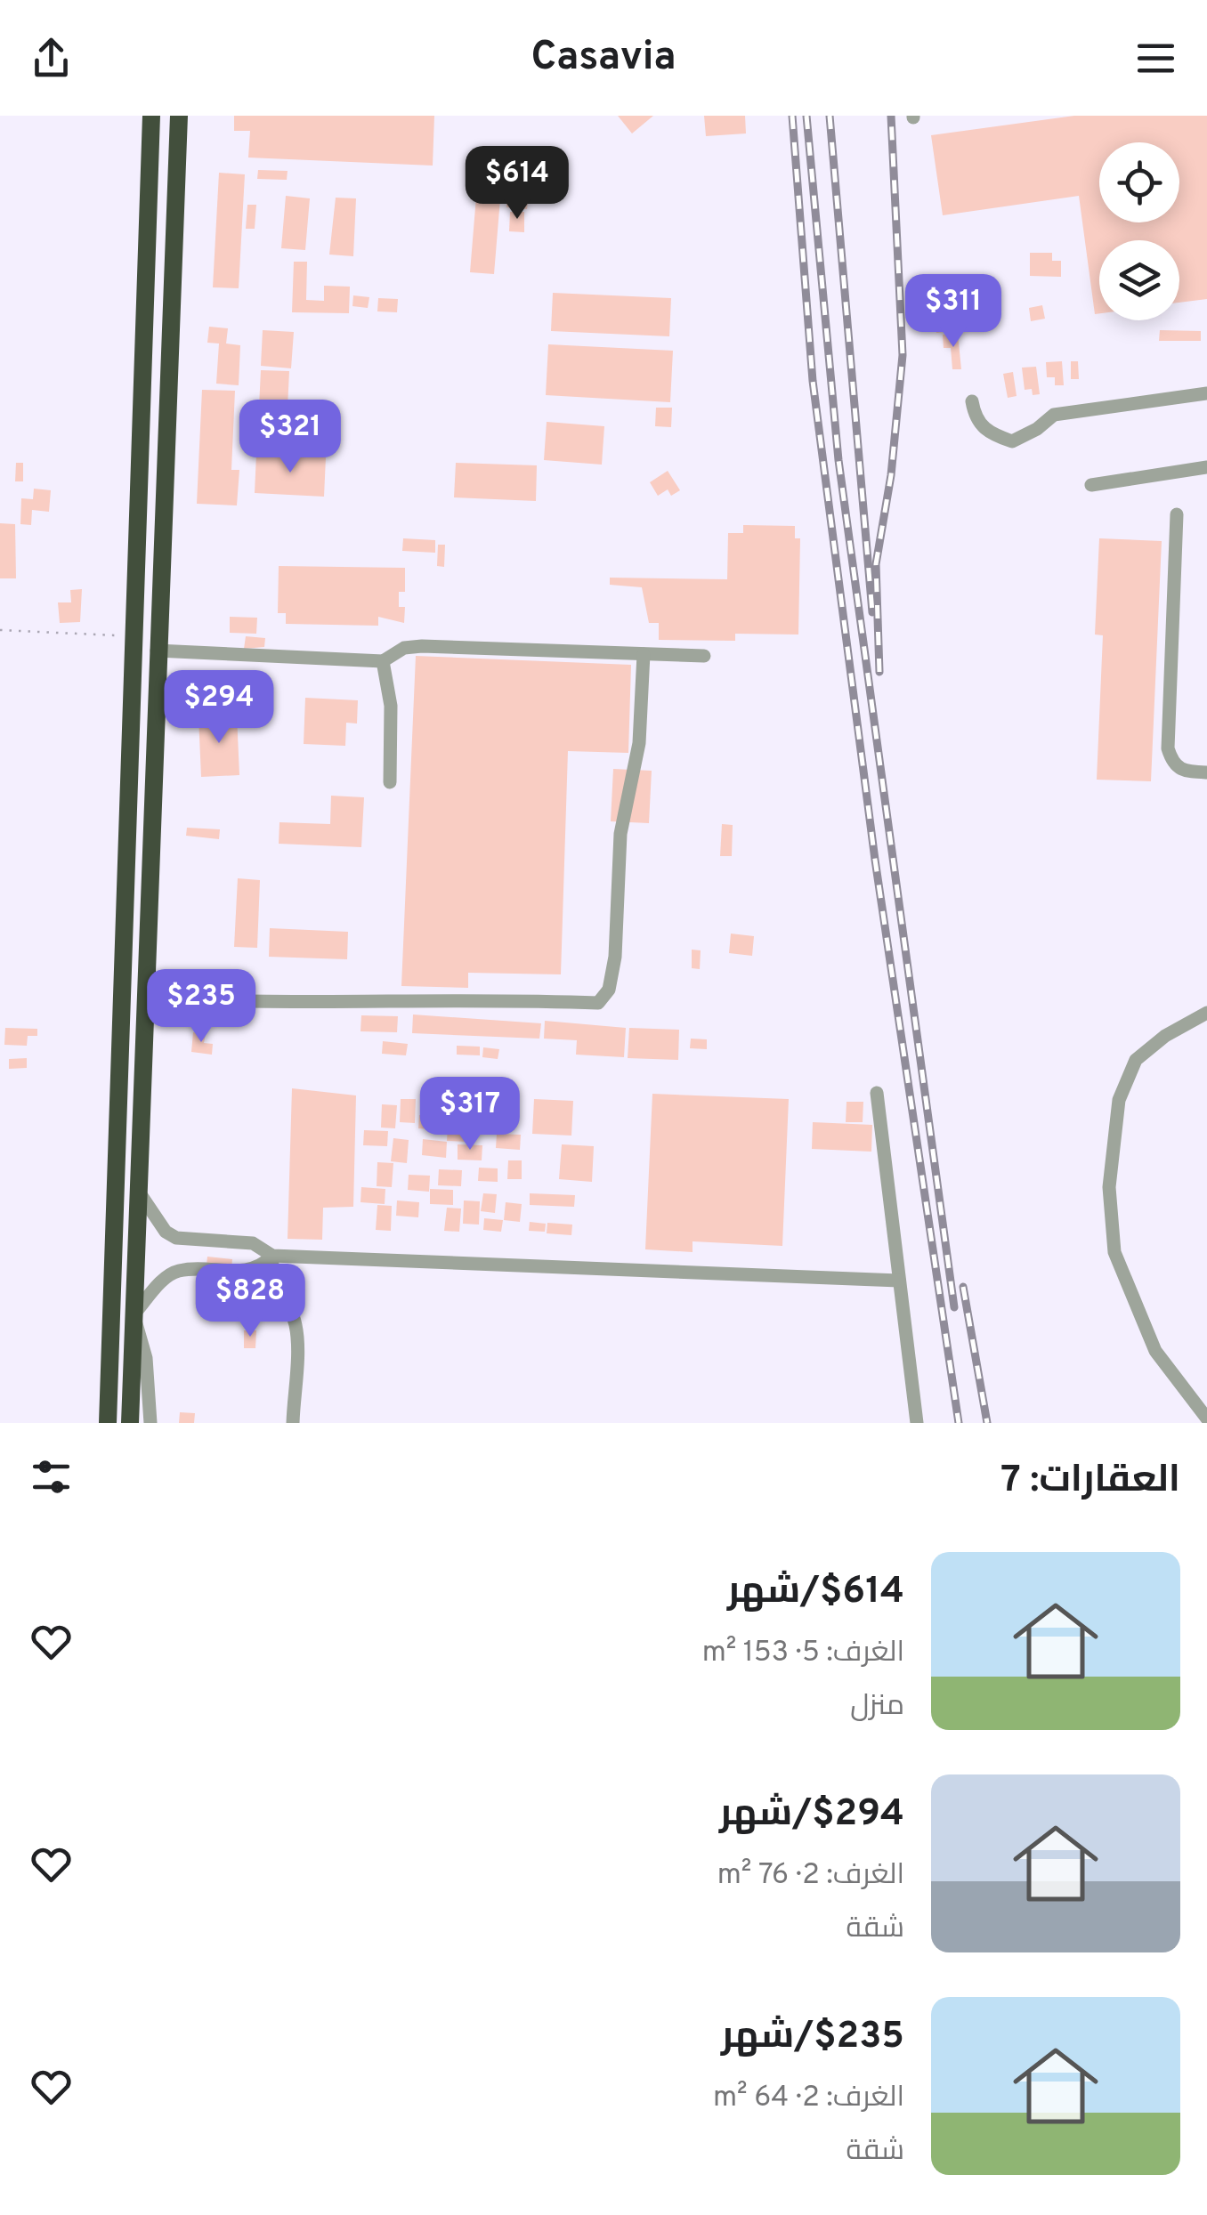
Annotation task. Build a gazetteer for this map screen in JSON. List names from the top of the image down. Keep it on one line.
{"page":{"header":"Casavia","price":["$614","$311","$321","$294","$235","$317","$828"],"heading":"العقارات: 7","list":[{"name":"$614/شهر","note":"الغرف: 5 · 153 m² · منزل"},{"name":"$294/شهر","note":"الغرف: 2 · 76 m² · شقة"},{"name":"$235/شهر","note":"الغرف: 2 · 64 m² · شقة"}]}}
